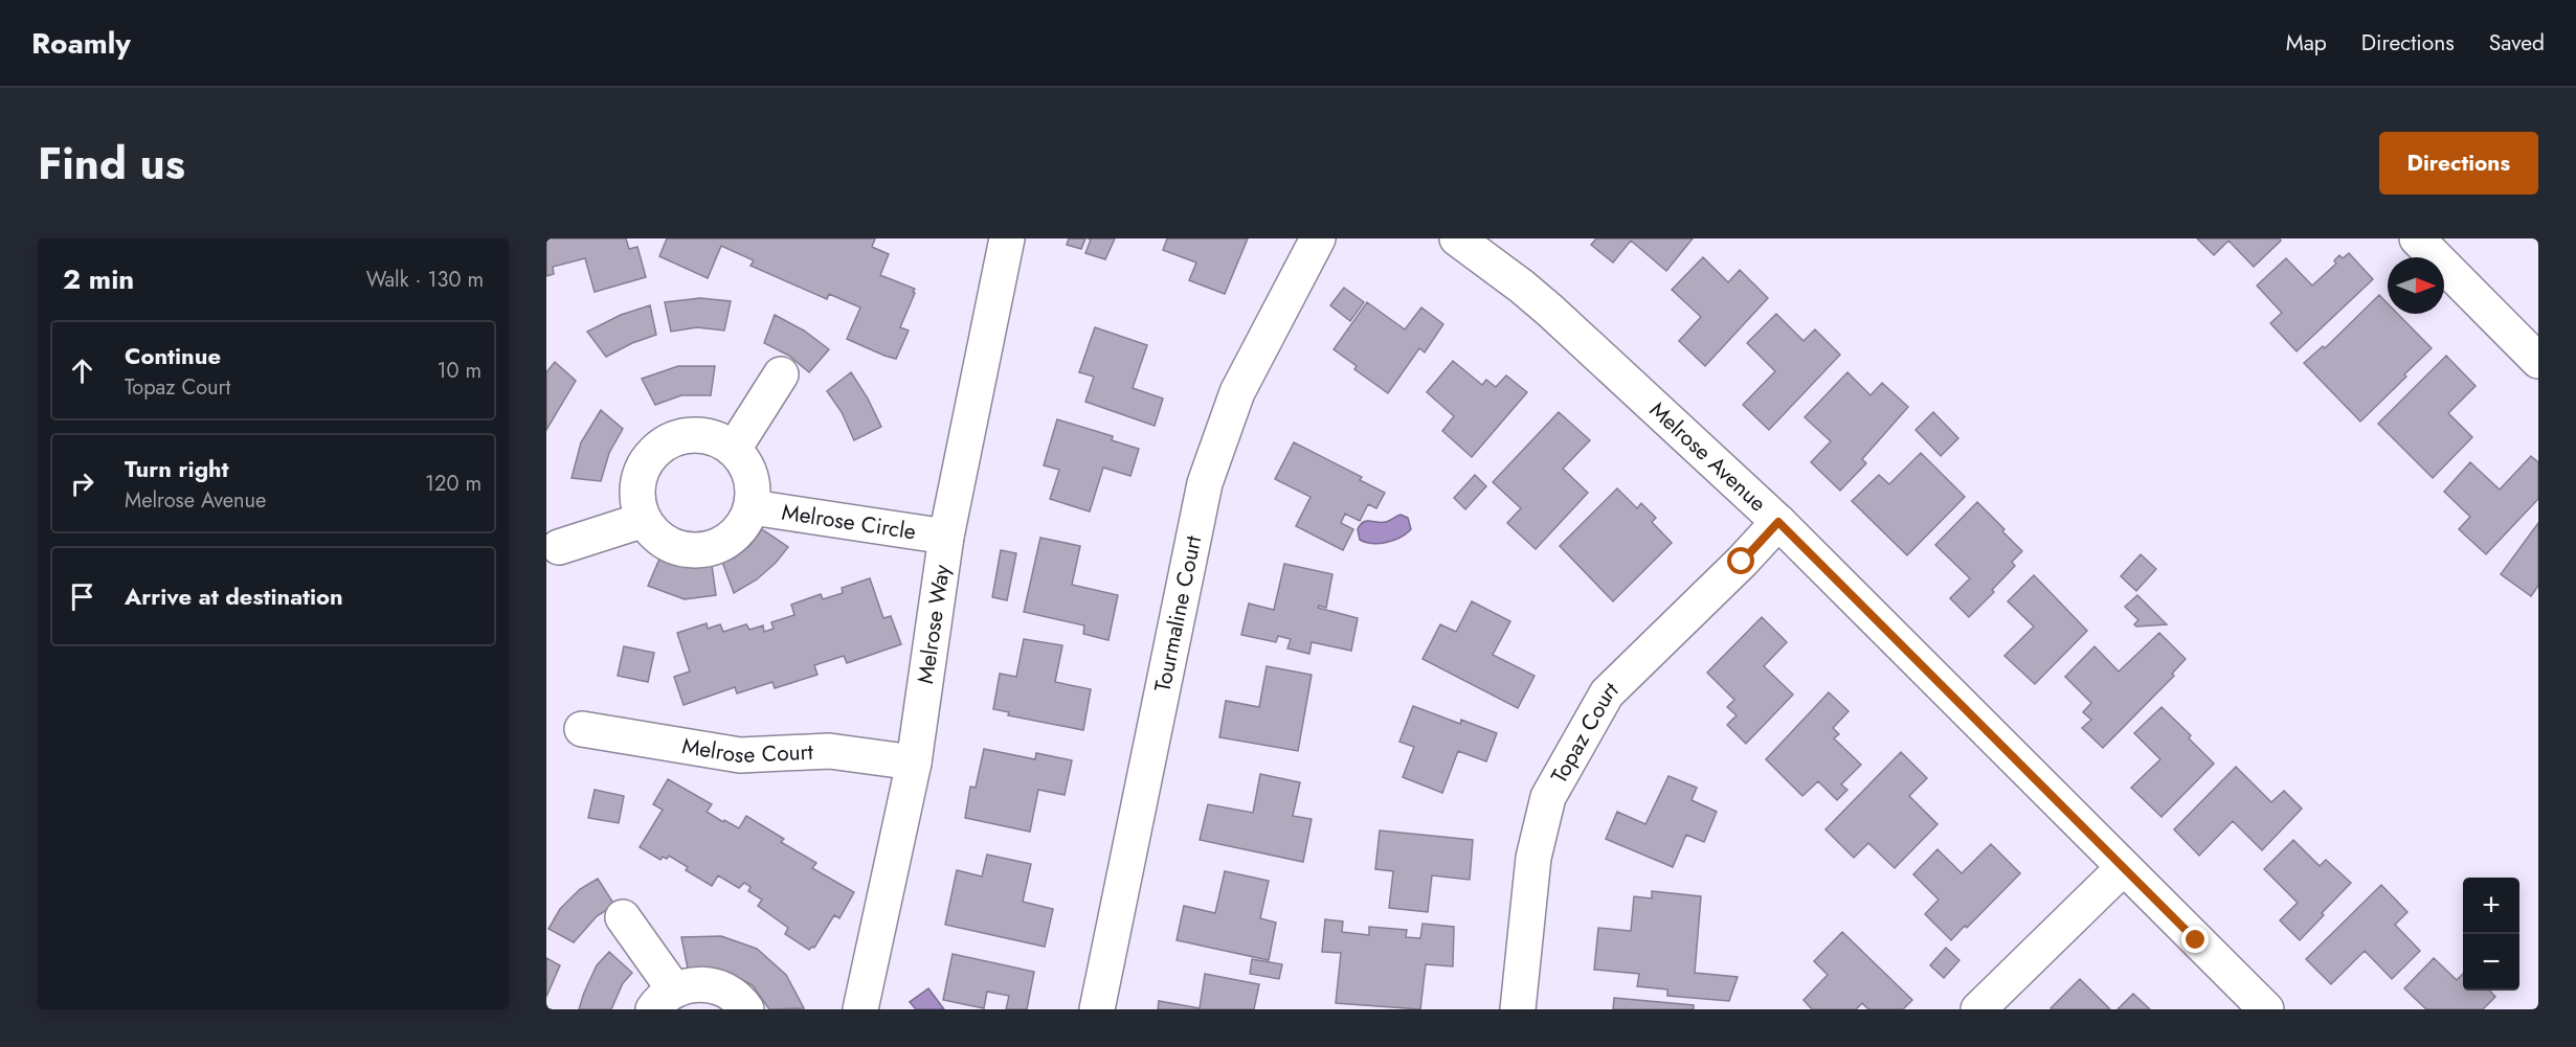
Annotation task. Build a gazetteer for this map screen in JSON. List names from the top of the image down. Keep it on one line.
{"streets":{"street":["Melrose Avenue","Melrose Circle","Tourmaline Court","Melrose Way","Topaz Court","Melrose Court"]},"crossings":[["Melrose Avenue","Topaz Court"],["Melrose Circle","Melrose Way"],["Melrose Way","Melrose Court"]],"north":"right","page":{"header":"Roamly","nav":["Map","Directions","Saved"],"title":"Find us","buttons":"Directions","heading":["2 min","Walk · 130 m"],"list":[["Continue","Topaz Court","10 m"],["Turn right","Melrose Avenue","120 m"],"Arrive at destination"],"map_buttons":["+","−"]}}
